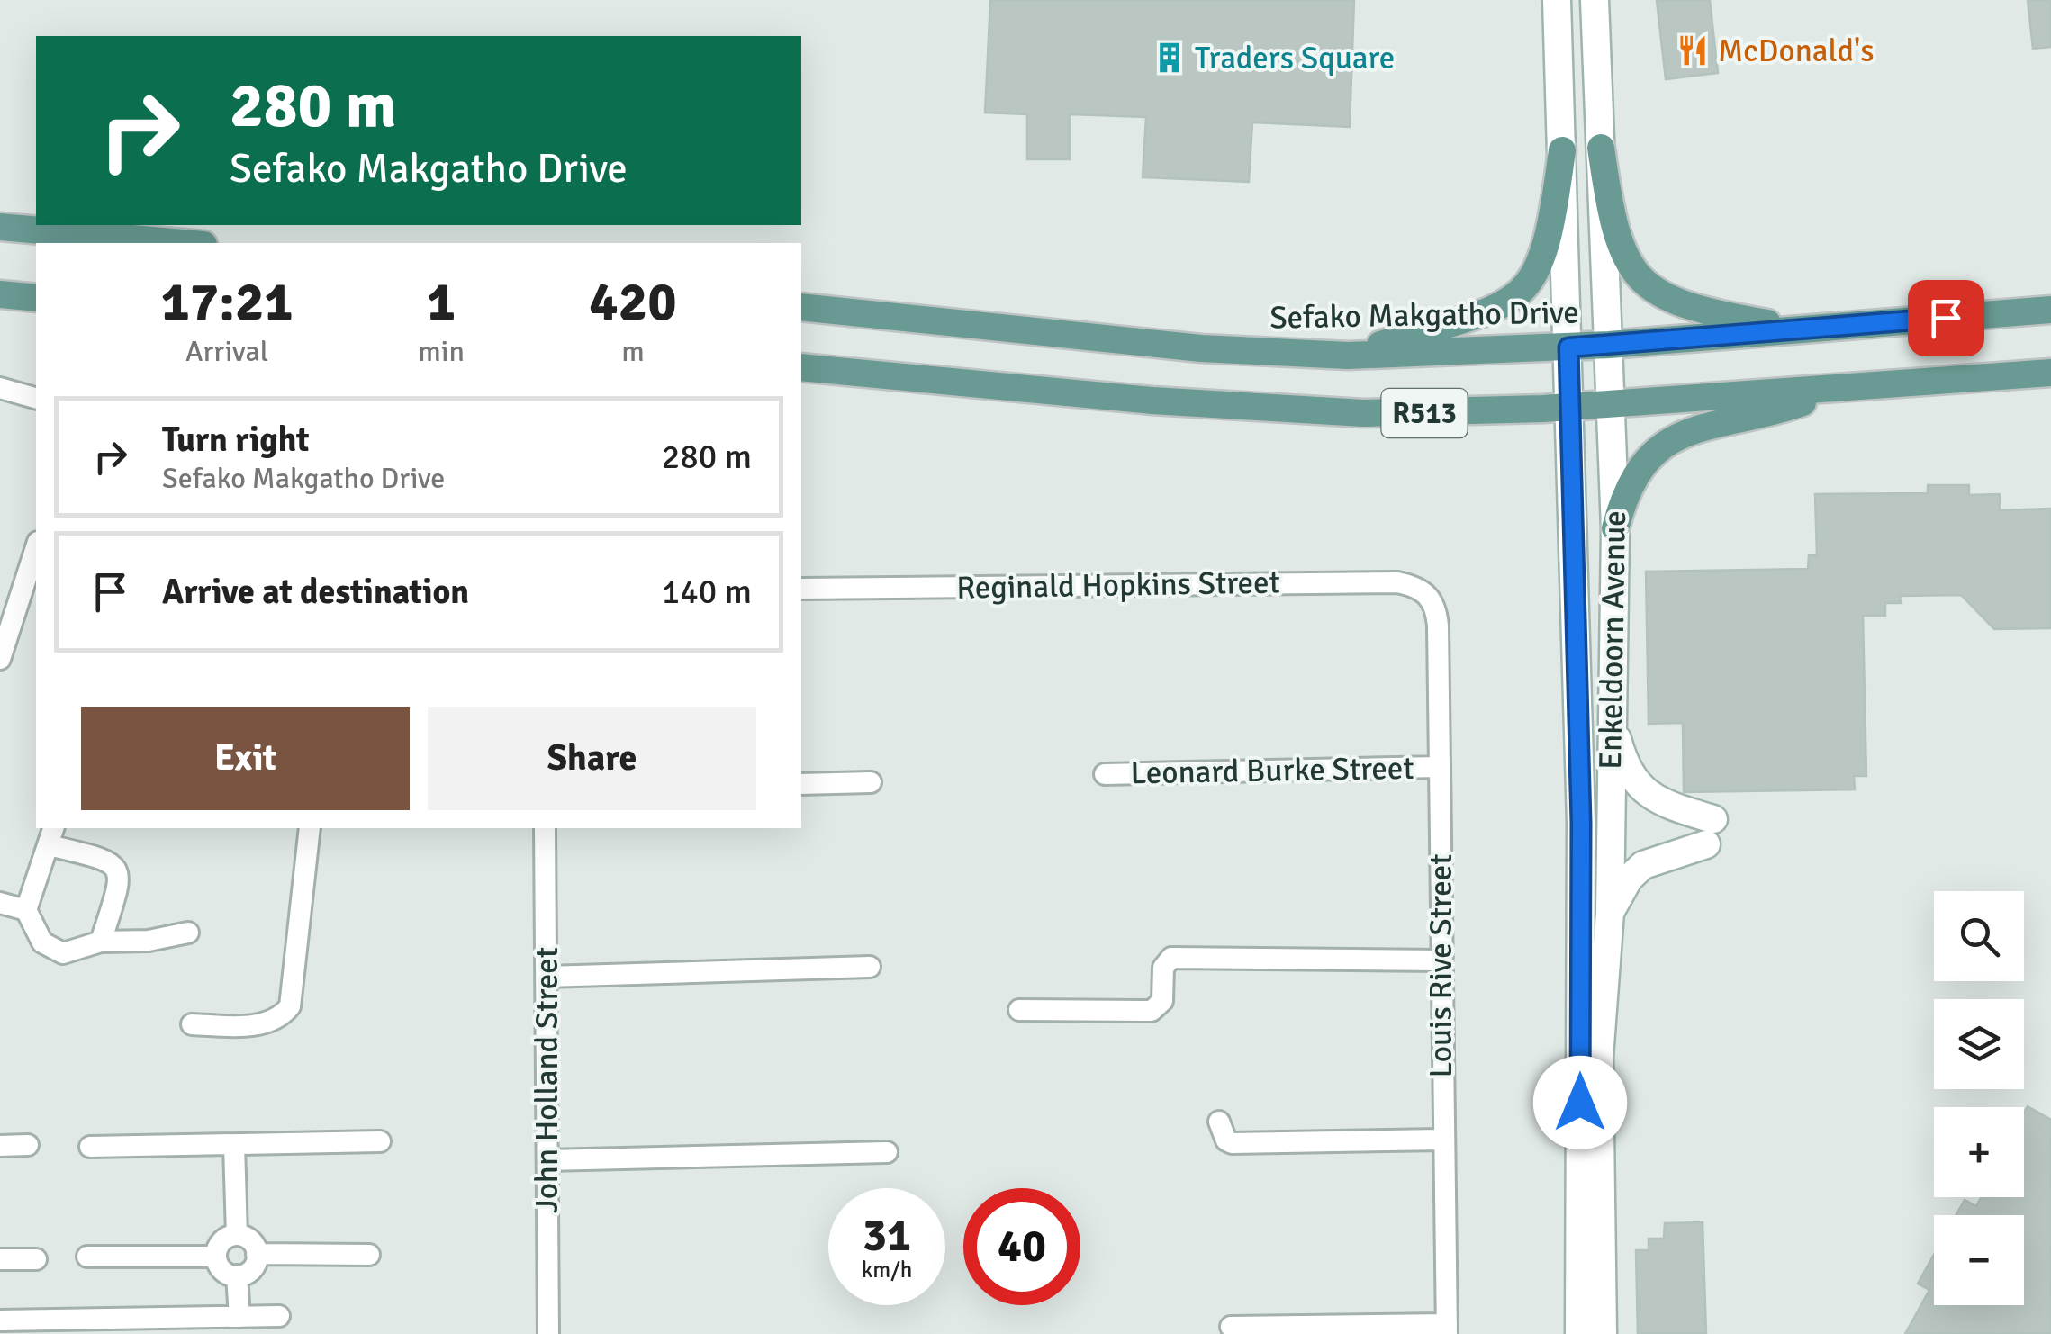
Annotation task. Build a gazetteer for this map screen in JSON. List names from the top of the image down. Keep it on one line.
{"streets":{"main road":["Sefako Makgatho Drive","R513"],"street":["Reginald Hopkins Street","Enkeldoorn Avenue","Leonard Burke Street","Louis Rive Street","John Holland Street"]},"crossings":[["Sefako Makgatho Drive","Enkeldoorn Avenue"],["R513","Enkeldoorn Avenue"],["Reginald Hopkins Street","Louis Rive Street"],["Leonard Burke Street","Louis Rive Street"]],"places":{"restaurant":["McDonald's"],"building":["Traders Square"]},"page":{"turn":["280 m","Sefako Makgatho Drive"],"eta":["17:21","Arrival","1","min","420","m"],"list":[{"name":"Turn right","note":"Sefako Makgatho Drive","value":"280 m"},{"name":"Arrive at destination","value":"140 m"}],"buttons":["Exit","Share"],"map_buttons":["+","−"],"speed":"31 km/h","limit":"40"}}
